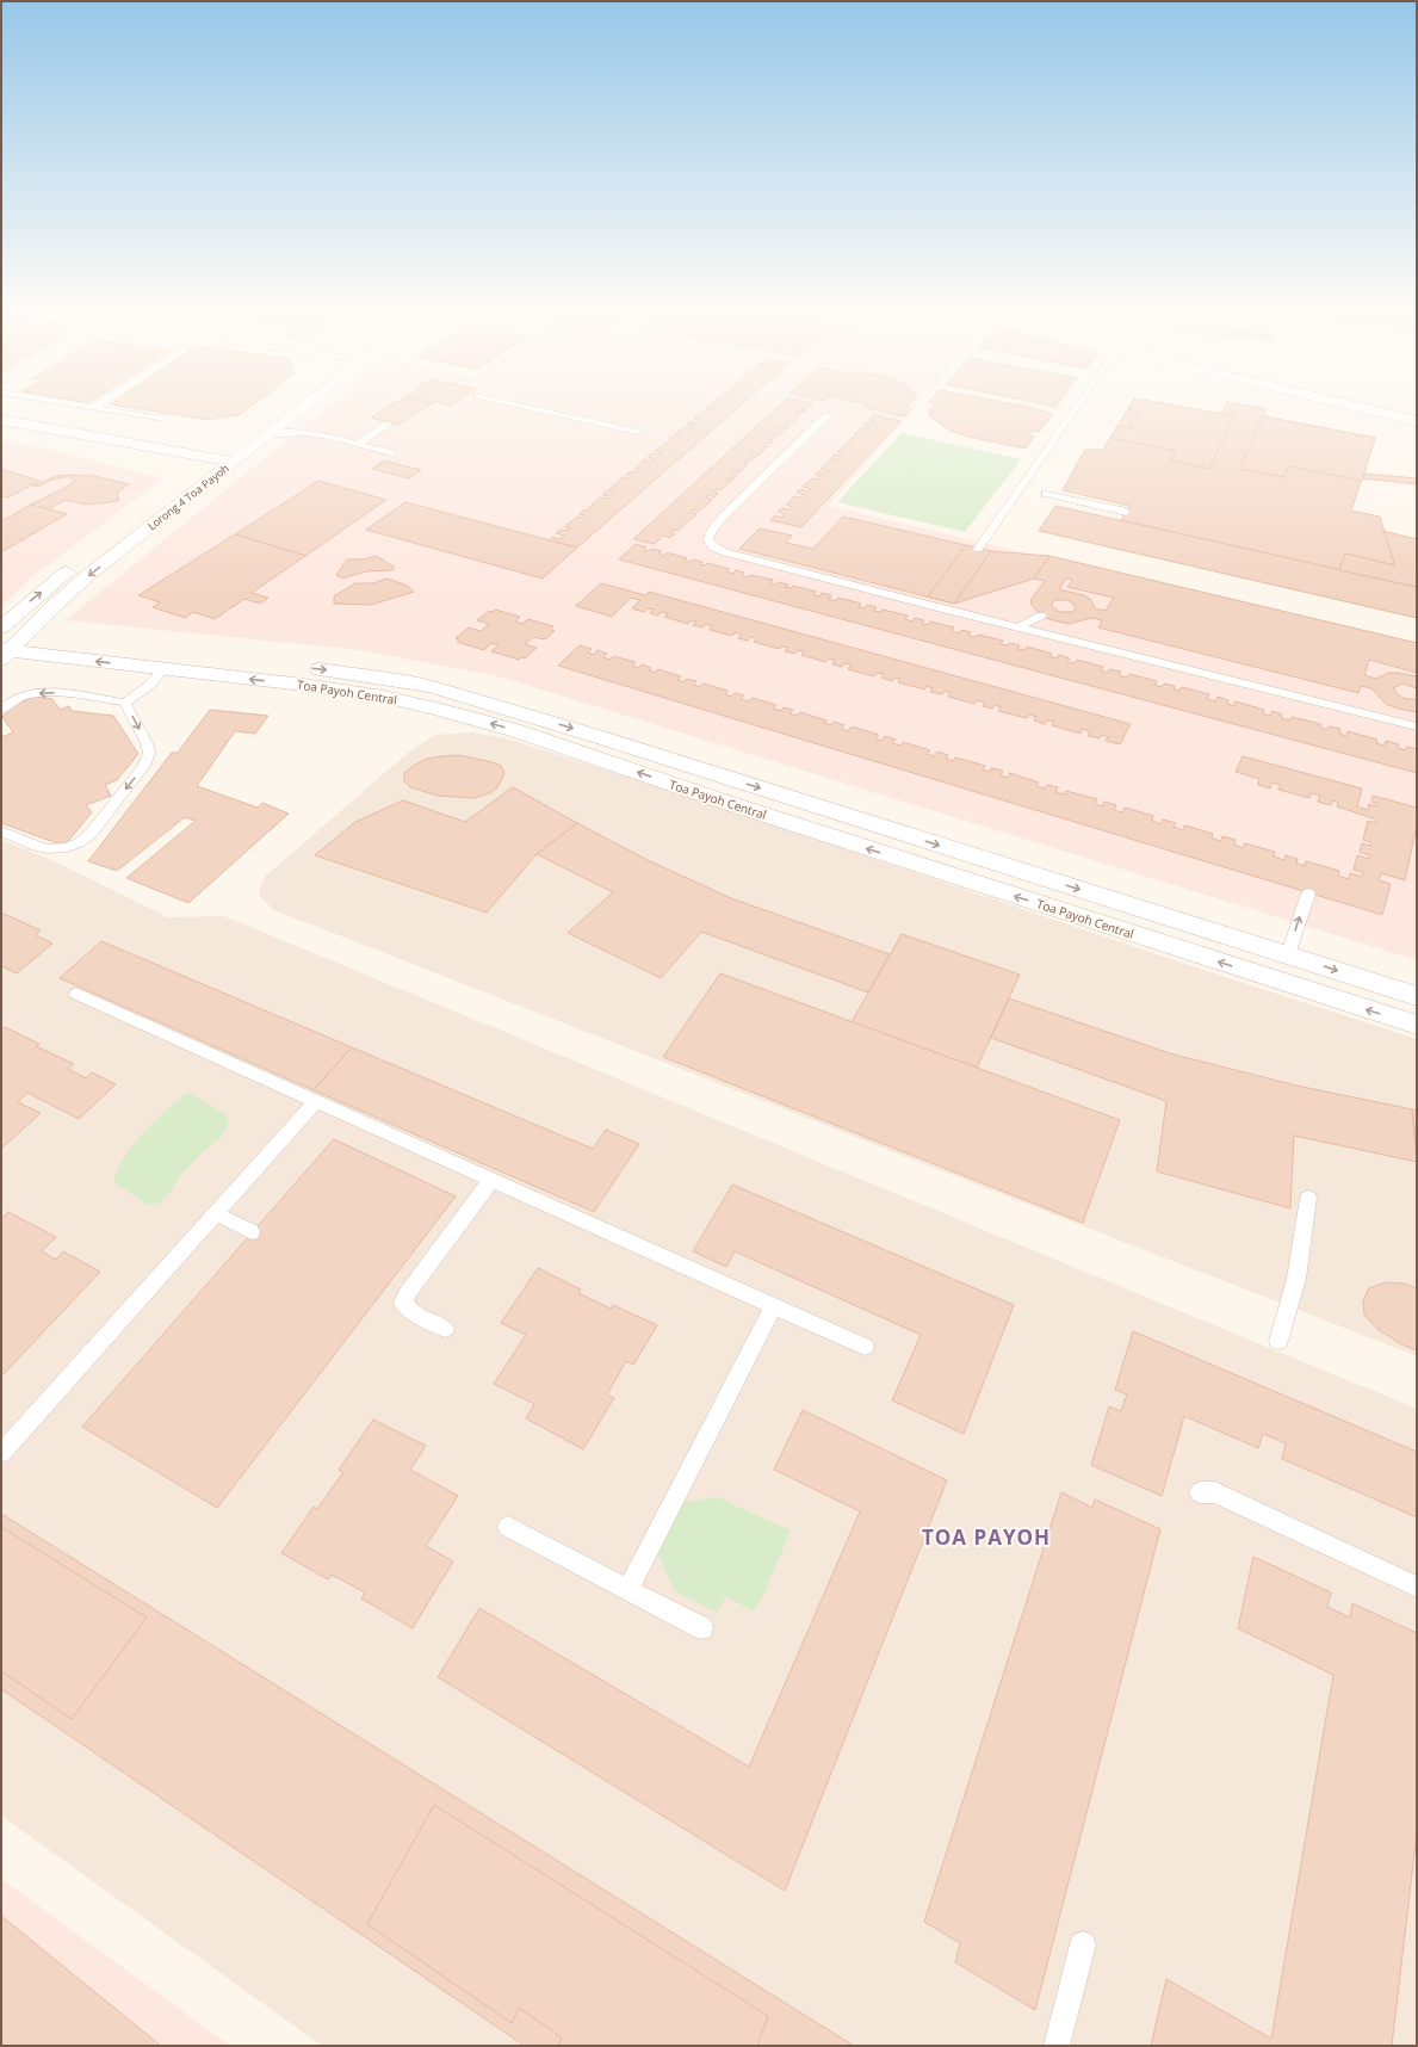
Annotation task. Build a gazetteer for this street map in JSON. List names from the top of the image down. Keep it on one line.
{"streets":{"street":["Lorong 4 Toa Payoh","Toa Payoh Central"]},"crossings":[["Lorong 4 Toa Payoh","Toa Payoh Central"]],"districts":["TOA PAYOH"]}
